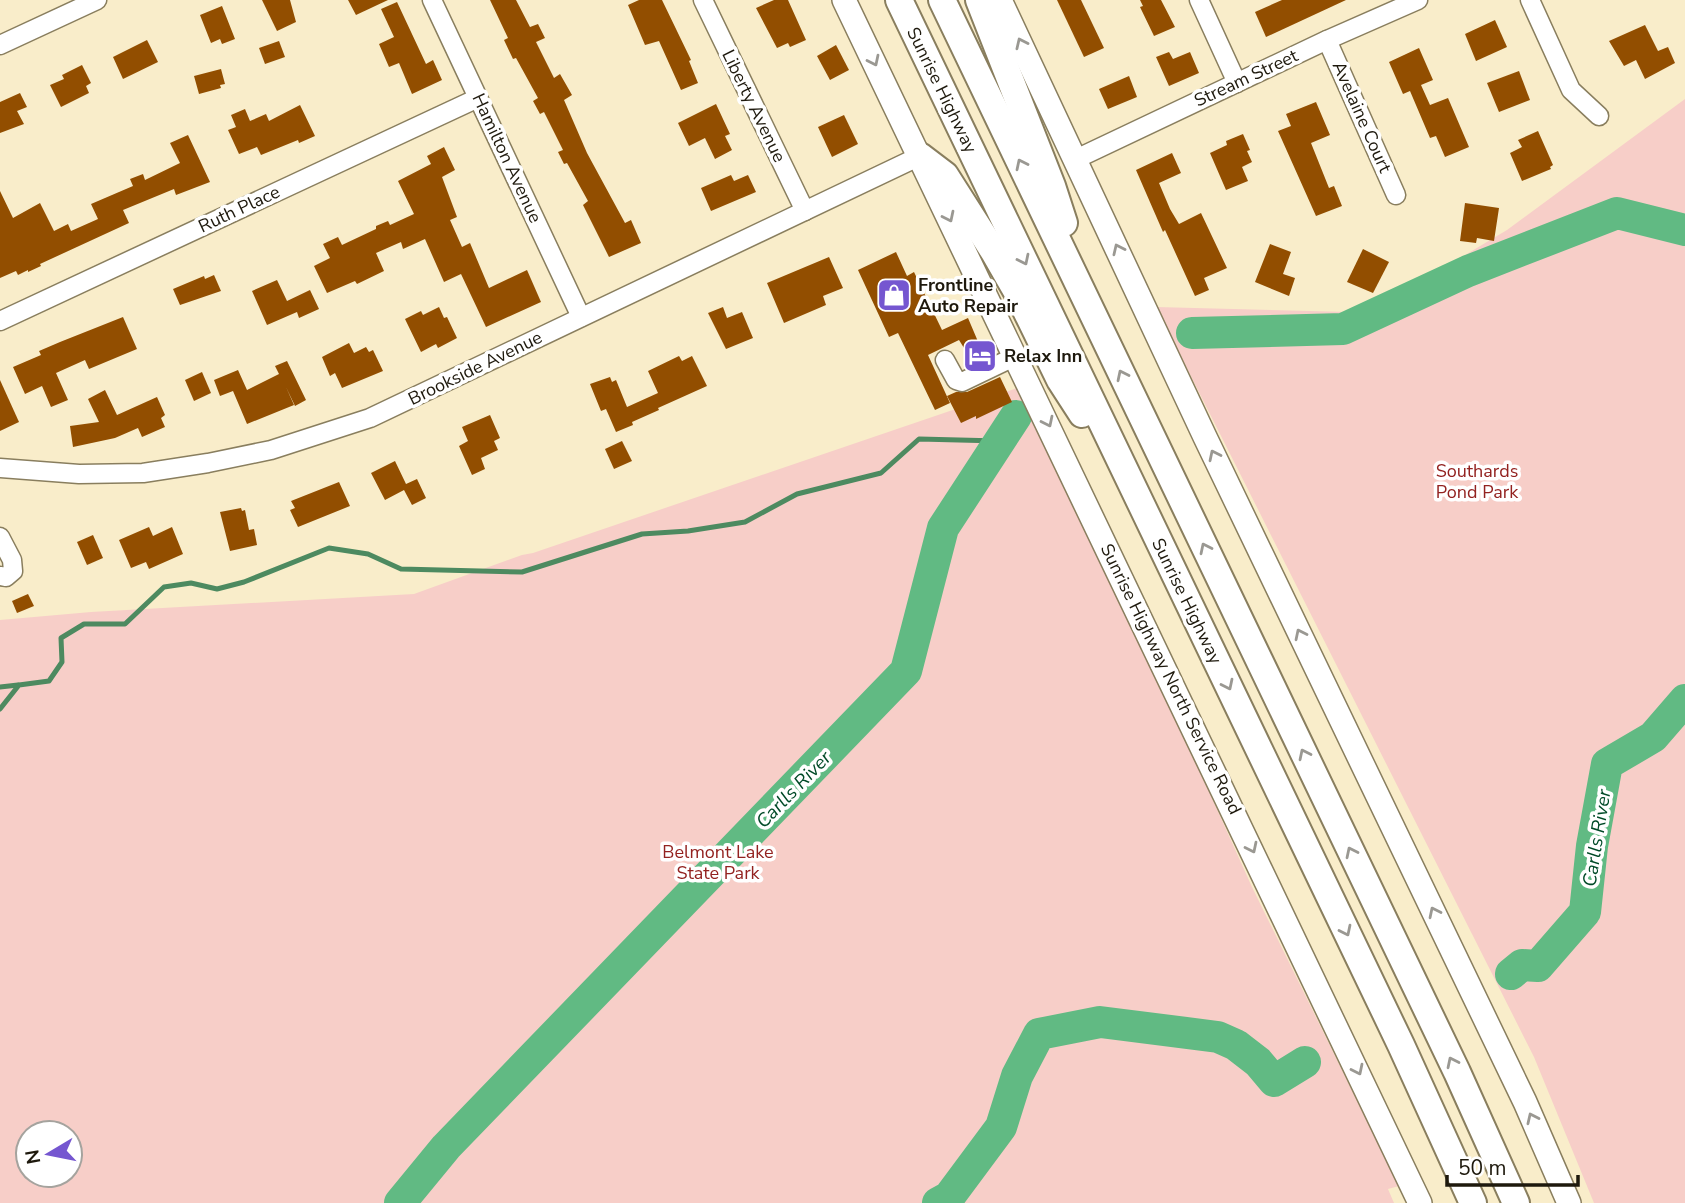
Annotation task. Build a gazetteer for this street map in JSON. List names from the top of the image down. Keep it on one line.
{"streets":{"highway":["Sunrise Highway"],"main road":["Sunrise Highway North Service Road"],"street":["Stream Street","Liberty Avenue","Avelaine Court","Hamilton Avenue","Ruth Place","Brookside Avenue"]},"crossings":[["Stream Street","Avelaine Court"],["Liberty Avenue","Brookside Avenue"],["Hamilton Avenue","Ruth Place"],["Hamilton Avenue","Brookside Avenue"],["Brookside Avenue","Sunrise Highway North Service Road"]],"water":["Carlls River"],"parks":["Southards Pond Park","Belmont Lake State Park"],"places":{"shop":["Frontline Auto Repair"],"hotel":["Relax Inn"]},"scale_bar":"50 m","north":"left"}
